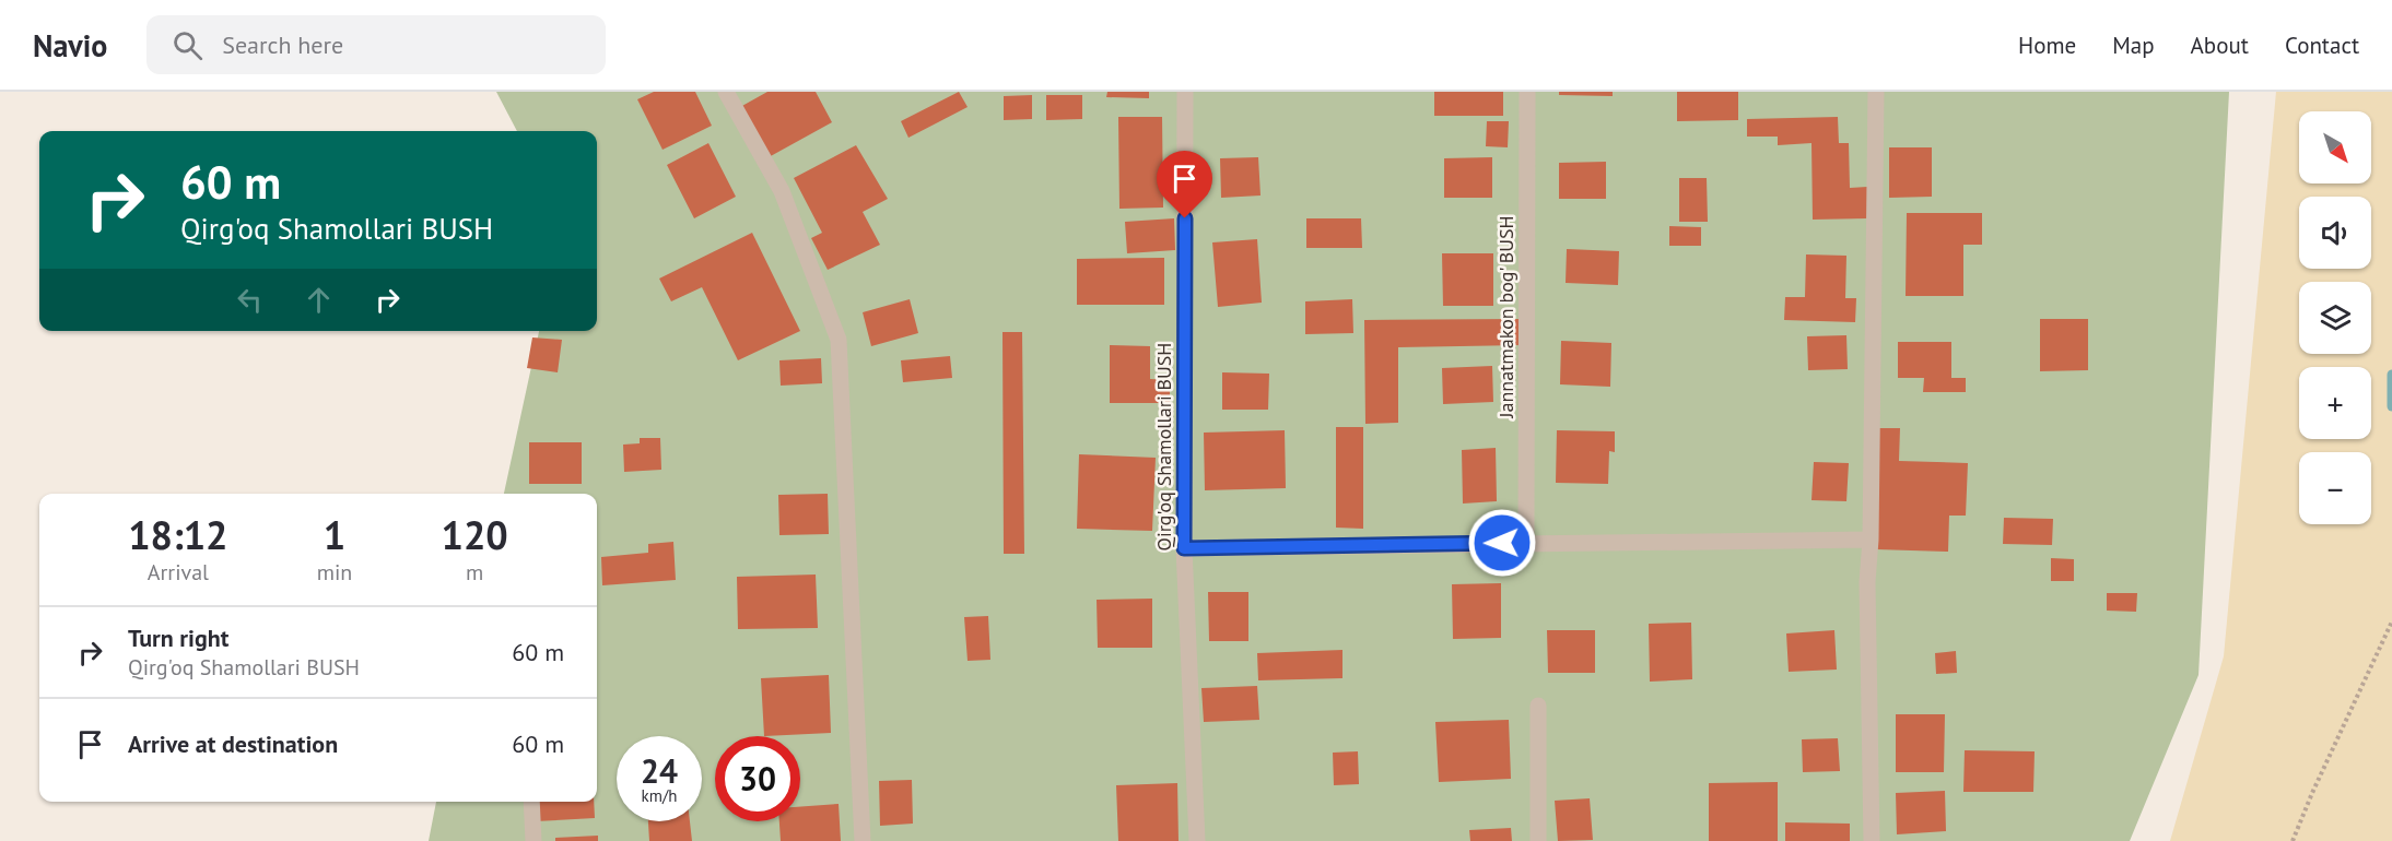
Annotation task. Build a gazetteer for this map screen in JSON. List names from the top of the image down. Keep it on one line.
{"streets":{"street":["Jannatmakon bog' BUSH","Qirg'oq Shamollari BUSH"]},"north":"bottom right","page":{"header":"Navio","search":"Search here","nav":["Home","Map","About","Contact"],"map_buttons":["+","−"],"turn":["60 m","Qirg'oq Shamollari BUSH"],"eta":["18:12","Arrival","1","min","120","m"],"list":[{"name":"Turn right","note":"Qirg'oq Shamollari BUSH","value":"60 m"},{"name":"Arrive at destination","value":"60 m"}],"speed":"24 km/h","limit":"30"}}
